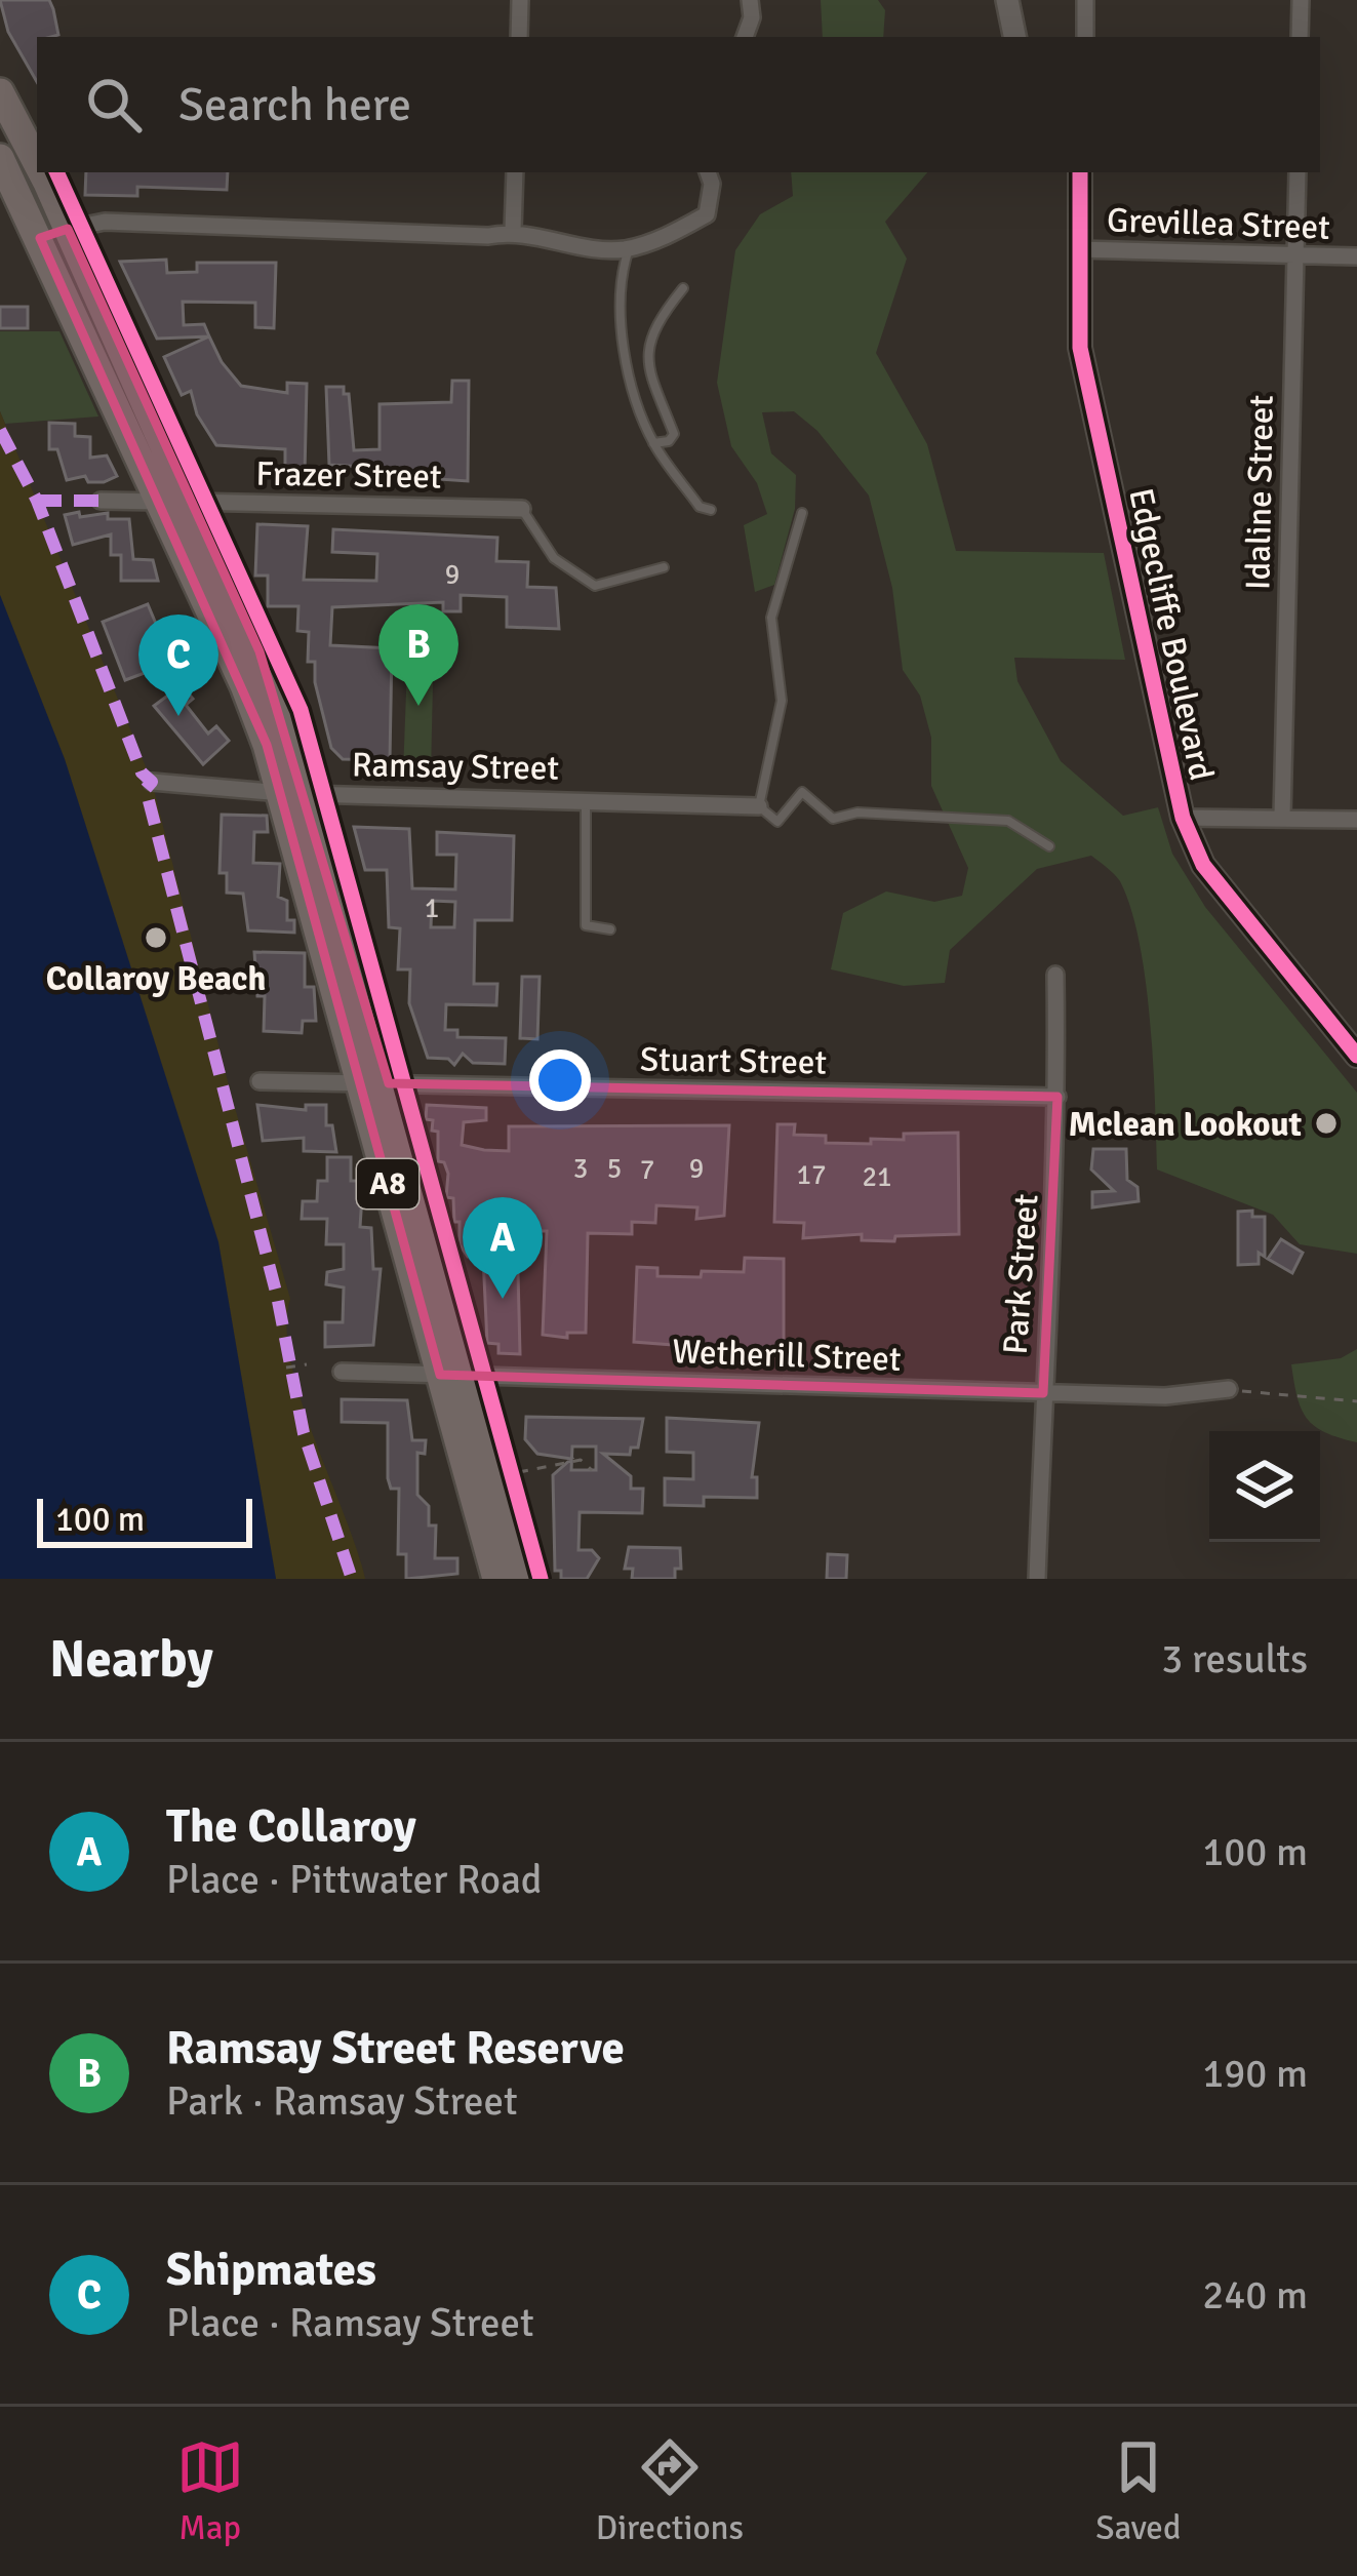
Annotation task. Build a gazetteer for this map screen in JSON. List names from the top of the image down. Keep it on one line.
{"streets":{"highway":["A8"],"street":["Grevillea Street","Frazer Street","Idaline Street","Edgecliffe Boulevard","Ramsay Street","Stuart Street","Park Street","Wetherill Street"]},"crossings":[["Grevillea Street","Idaline Street"],["Grevillea Street","Edgecliffe Boulevard"],["Frazer Street","A8"],["Ramsay Street","A8"],["Stuart Street","A8"],["Stuart Street","Park Street"],["A8","Wetherill Street"],["Park Street","Wetherill Street"]],"places":["Collaroy Beach","Mclean Lookout"],"house_numbers":["9","1","3","5","9","7","17","21"],"scale_bar":"100 m","page":{"search":"Search here","pins":["B","C","A"],"scale":"100 m","heading":["Nearby","3 results"],"list":[{"mark":"A","name":"The Collaroy","note":"Place · Pittwater Road","value":"100 m"},{"mark":"B","name":"Ramsay Street Reserve","note":"Park · Ramsay Street","value":"190 m"},{"mark":"C","name":"Shipmates","note":"Place · Ramsay Street","value":"240 m"}],"nav":["Map","Directions","Saved"]}}
